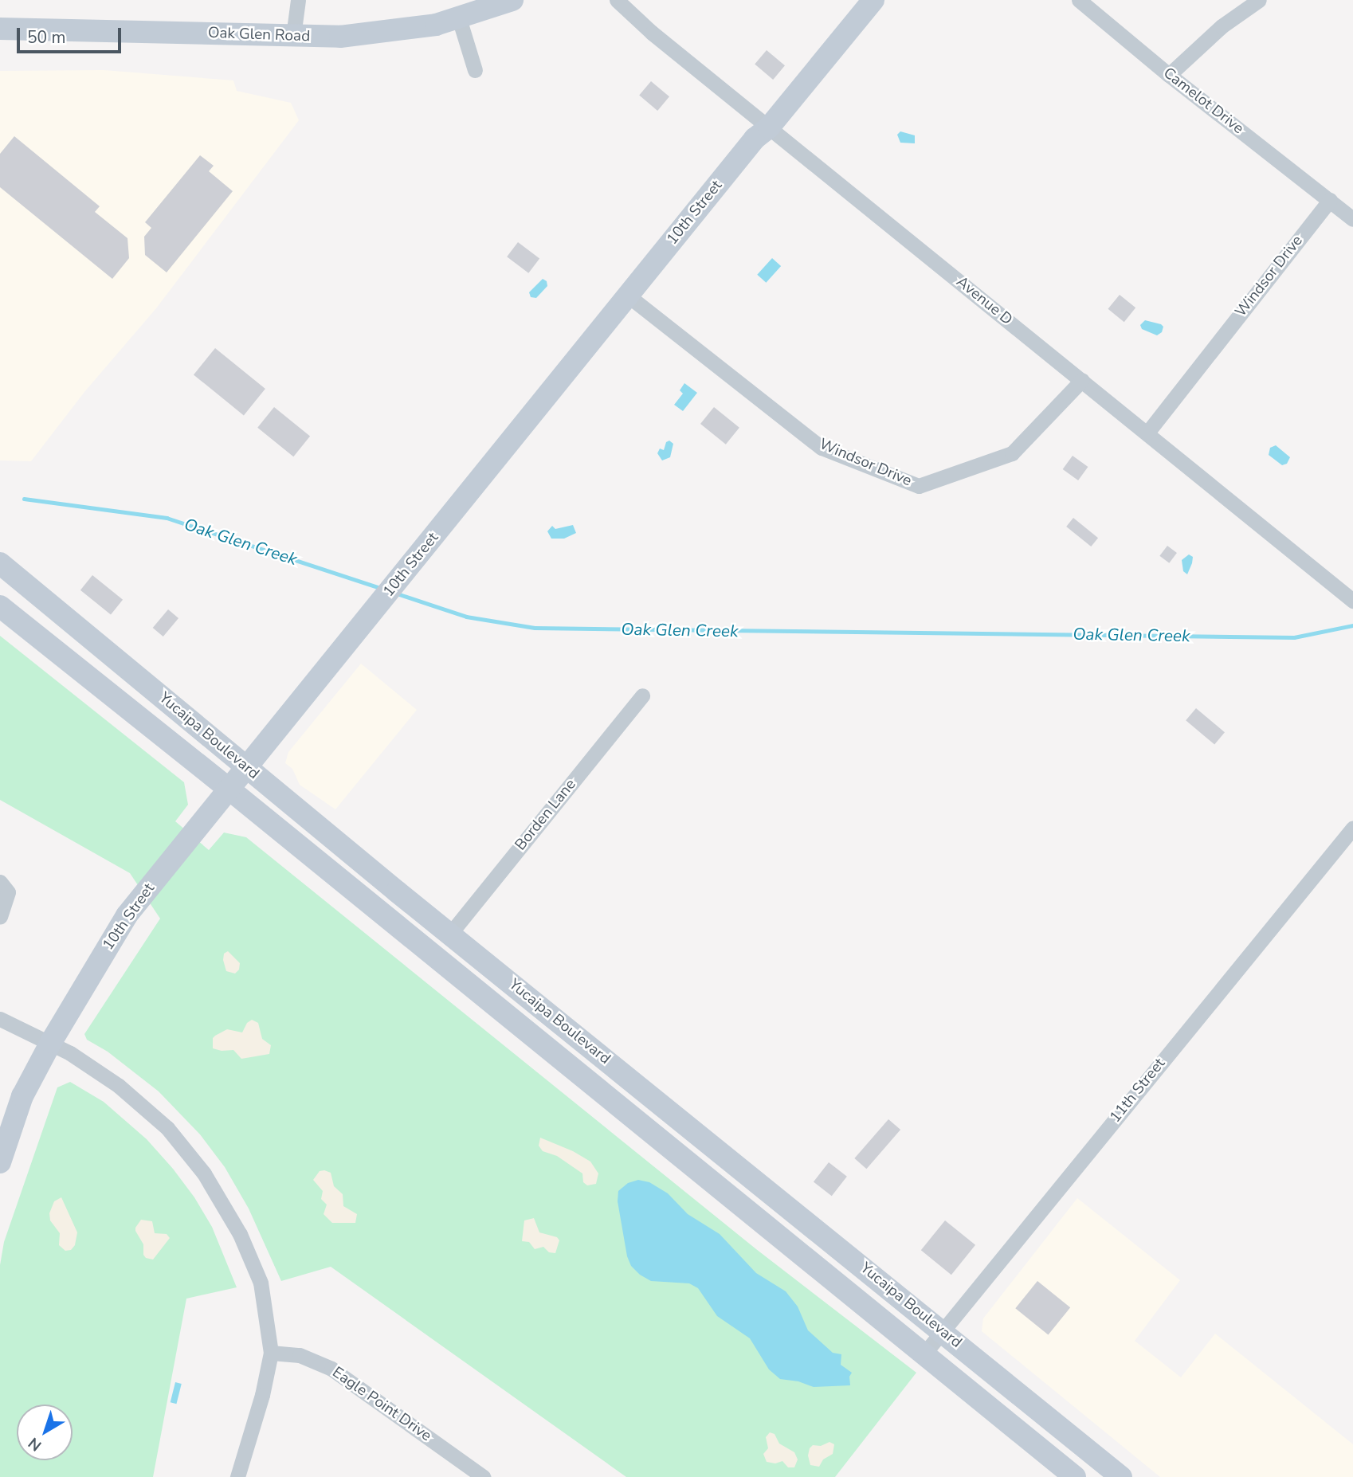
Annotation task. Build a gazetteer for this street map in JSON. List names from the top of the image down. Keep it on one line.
{"streets":{"main road":["Oak Glen Road","10th Street","Yucaipa Boulevard"],"street":["Camelot Drive","Windsor Drive","Avenue D","Borden Lane","11th Street","Eagle Point Drive"]},"crossings":[["Camelot Drive","Windsor Drive"],["10th Street","Windsor Drive"],["10th Street","Avenue D"],["10th Street","Yucaipa Boulevard"],["Windsor Drive","Avenue D"],["Yucaipa Boulevard","Borden Lane"],["Yucaipa Boulevard","11th Street"]],"water":["Oak Glen Creek"],"scale_bar":"50 m","north":"bottom left"}
